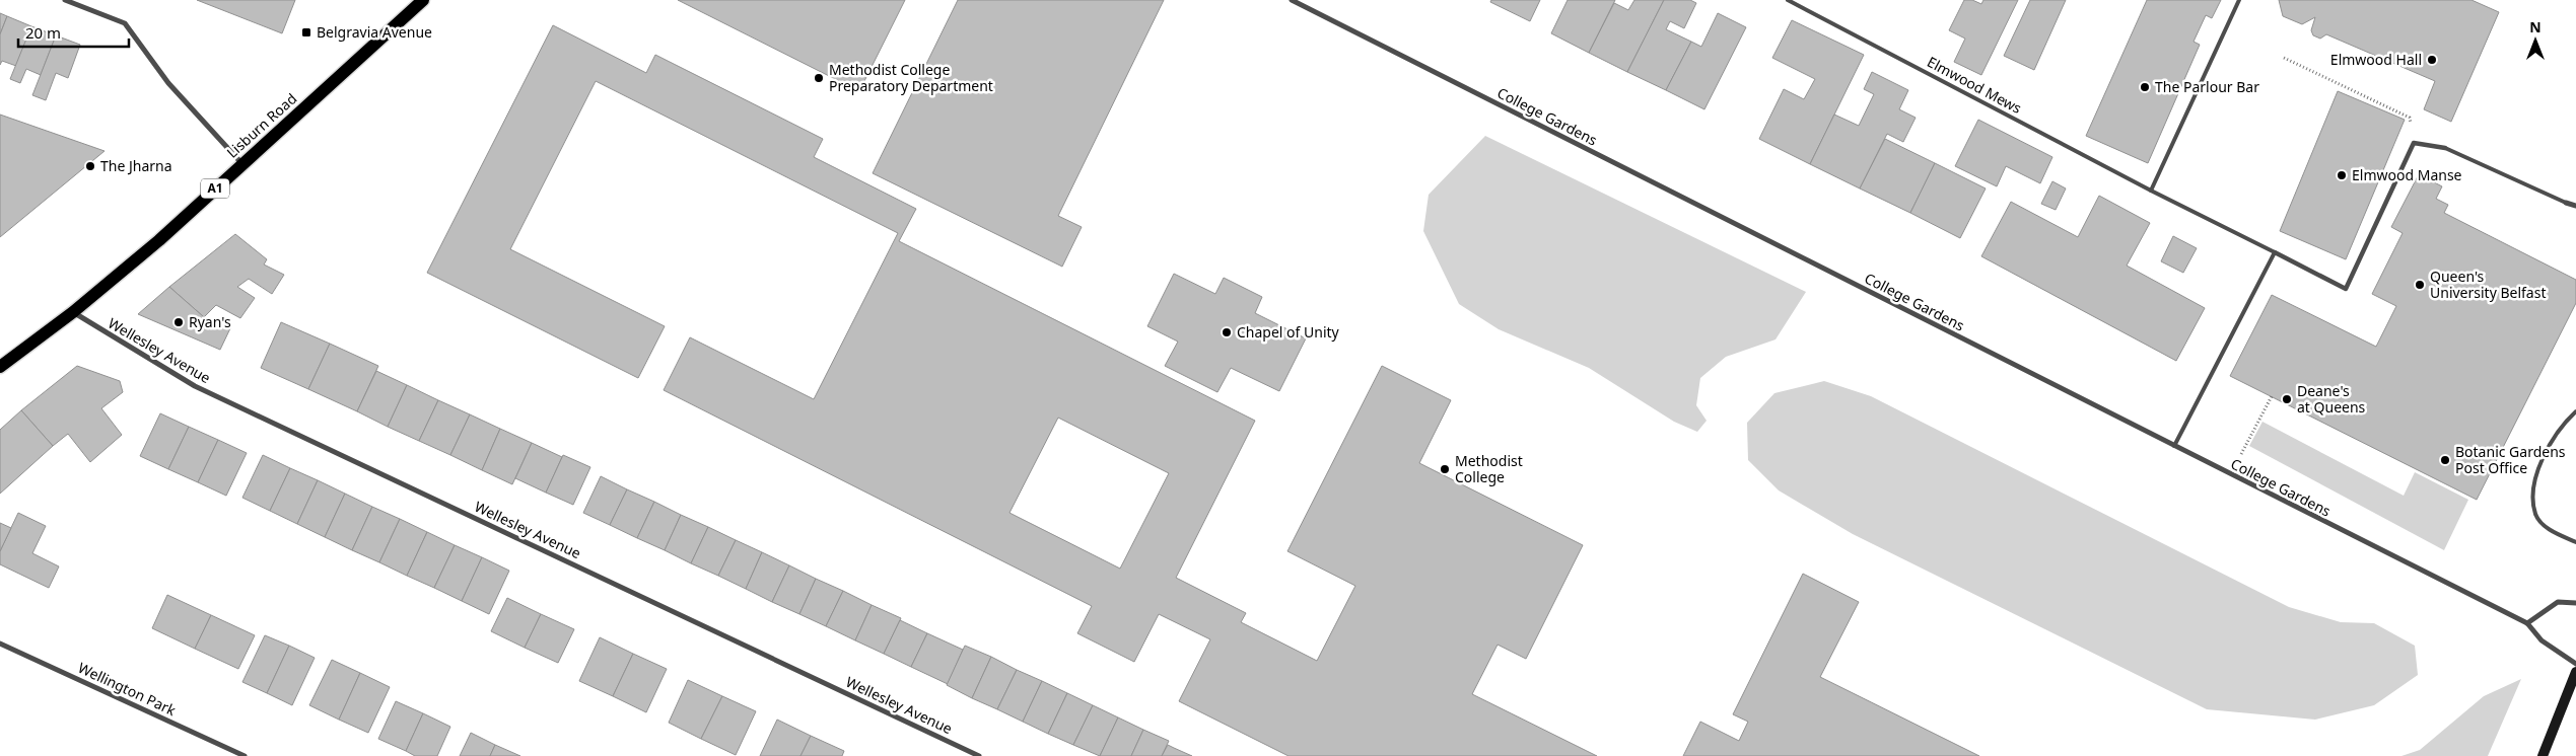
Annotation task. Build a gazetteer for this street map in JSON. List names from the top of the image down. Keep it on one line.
{"streets":{"main road":["Lisburn Road","A1"],"street":["Elmwood Mews","College Gardens","Wellesley Avenue","Wellington Park"]},"crossings":[["Lisburn Road","Wellesley Avenue"]],"places":{"transit":["Belgravia Avenue"],"other":["Elmwood Hall","Methodist College Preparatory Department","The Parlour Bar","The Jharna","Elmwood Manse","Queen's University Belfast","Ryan's","Chapel of Unity","Deane's at Queens","Botanic Gardens Post Office","Methodist College"]},"scale_bar":"20 m","north":"top"}
